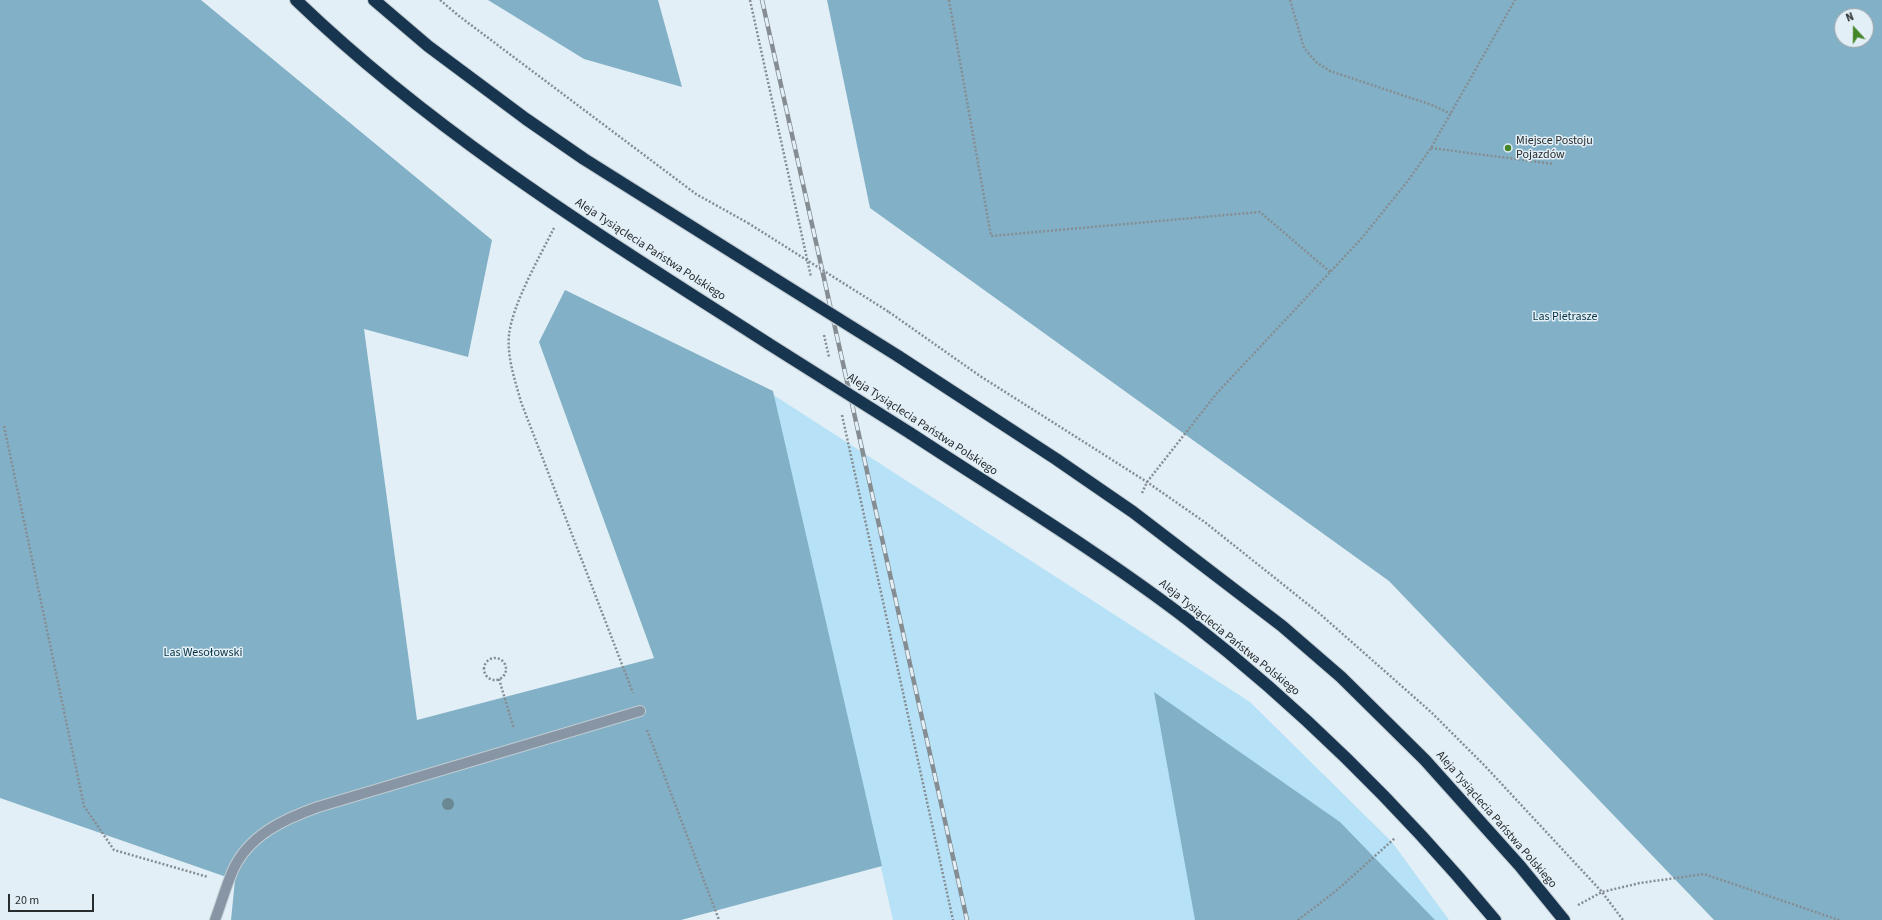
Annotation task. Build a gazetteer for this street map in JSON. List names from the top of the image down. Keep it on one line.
{"streets":{"highway":["Aleja Tysiąclecia Państwa Polskiego"]},"parks":["Las Pietrasze","Las Wesołowski"],"places":["Miejsce Postoju Pojazdów"],"scale_bar":"20 m","north":"top"}
